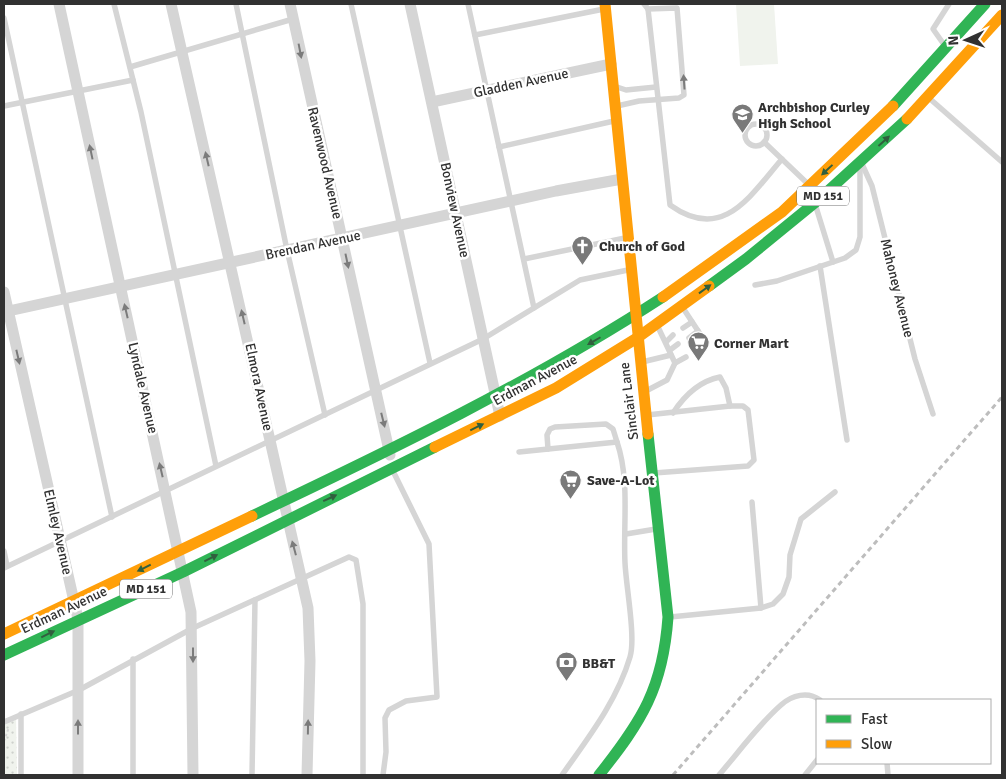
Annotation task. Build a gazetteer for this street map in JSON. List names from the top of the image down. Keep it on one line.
{"streets":{"main road":["MD 151","Erdman Avenue","Sinclair Lane"],"street":["Gladden Avenue","Ravenwood Avenue","Bonview Avenue","Brendan Avenue","Elmora Avenue","Lyndale Avenue","Elmley Avenue"],"lane":["Mahoney Avenue"]},"crossings":[["Gladden Avenue","Bonview Avenue"],["Gladden Avenue","Sinclair Lane"],["Ravenwood Avenue","Brendan Avenue"],["Ravenwood Avenue","Erdman Avenue"],["Bonview Avenue","Brendan Avenue"],["Bonview Avenue","Erdman Avenue"],["Brendan Avenue","Elmora Avenue"],["Brendan Avenue","Lyndale Avenue"],["Brendan Avenue","Sinclair Lane"],["Brendan Avenue","Elmley Avenue"],["Mahoney Avenue","Erdman Avenue"],["Erdman Avenue","Elmora Avenue"],["Erdman Avenue","Lyndale Avenue"],["Erdman Avenue","Sinclair Lane"],["Erdman Avenue","Elmley Avenue"]],"one_way":["Ravenwood Avenue","Elmora Avenue"],"places":{"school or university":["Archbishop Curley High School"],"church":["Church of God"],"supermarket":["Corner Mart","Save-A-Lot"],"bank":["BB&T"]},"legend":["Fast","Slow"],"north":"left"}
